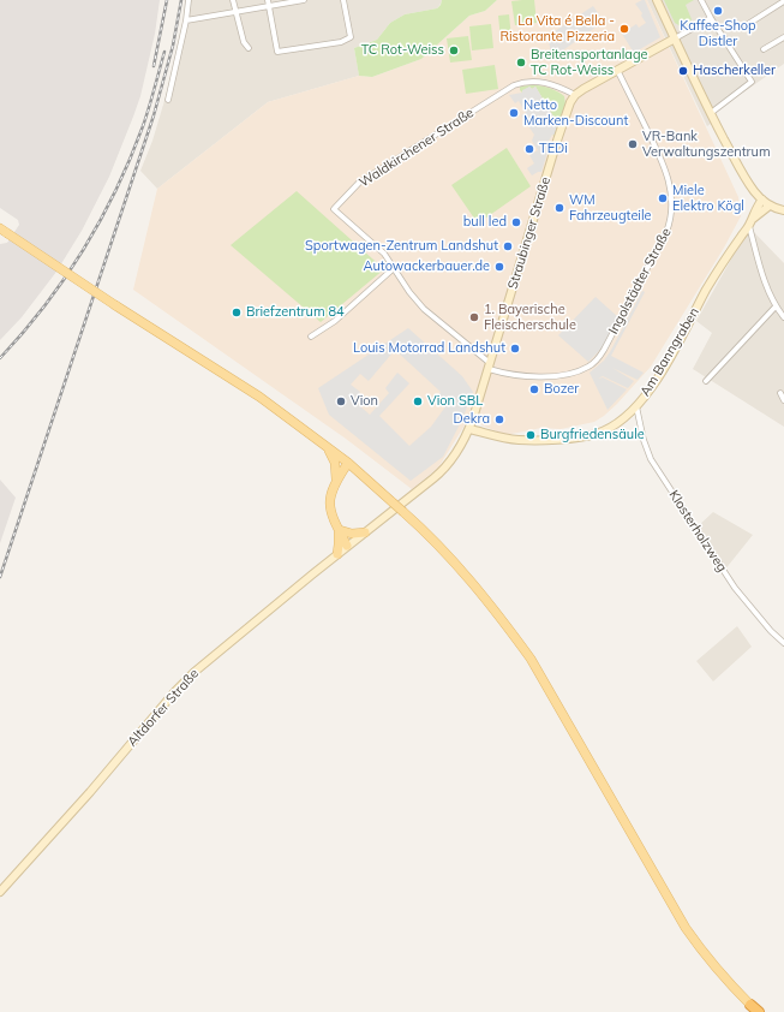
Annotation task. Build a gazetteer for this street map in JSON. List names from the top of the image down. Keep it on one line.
{"streets":{"main road":["Straubinger Straße","Am Banngraben","Altdorfer Straße"],"street":["Waldkirchener Straße","Ingolstädter Straße","Klosterholzweg"]},"crossings":[["Waldkirchener Straße","Straubinger Straße"],["Waldkirchener Straße","Ingolstädter Straße"],["Straubinger Straße","Ingolstädter Straße"],["Straubinger Straße","Am Banngraben"],["Straubinger Straße","Altdorfer Straße"],["Am Banngraben","Klosterholzweg"]],"places":["Kaffee-Shop Distler","La Vita é Bella - Ristorante Pizzeria","TC Rot-Weiss","Breitensportanlage TC Rot-Weiss","Hascherkeller","Netto Marken-Discount","VR-Bank Verwaltungszentrum","TEDi","Miele Elektro Kögl","WM Fahrzeugteile","bull led","Sportwagen-Zentrum Landshut","Autowackerbauer.de","Briefzentrum 84","1. Bayerische Fleischerschule","Louis Motorrad Landshut","Bozer","Vion","Vion SBL","Dekra","Burgfriedensäule"]}
